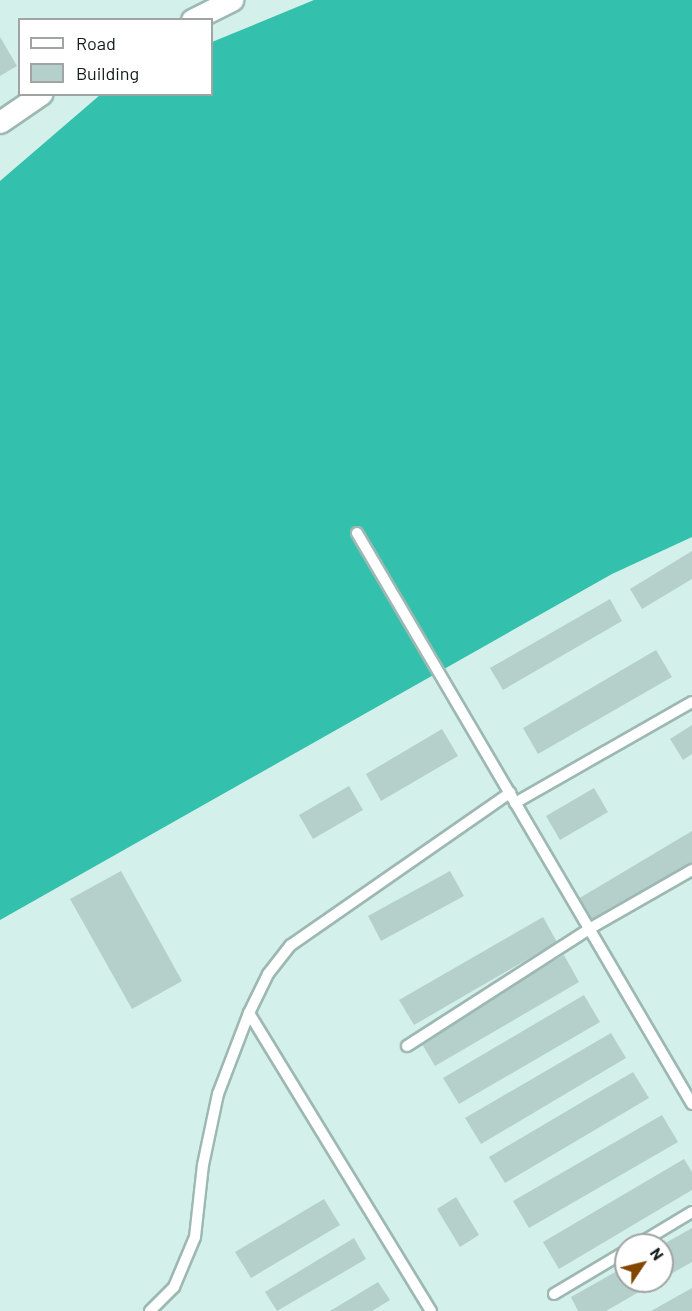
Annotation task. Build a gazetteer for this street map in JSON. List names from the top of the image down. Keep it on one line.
{"legend":["Road","Building"],"north":"top right"}
